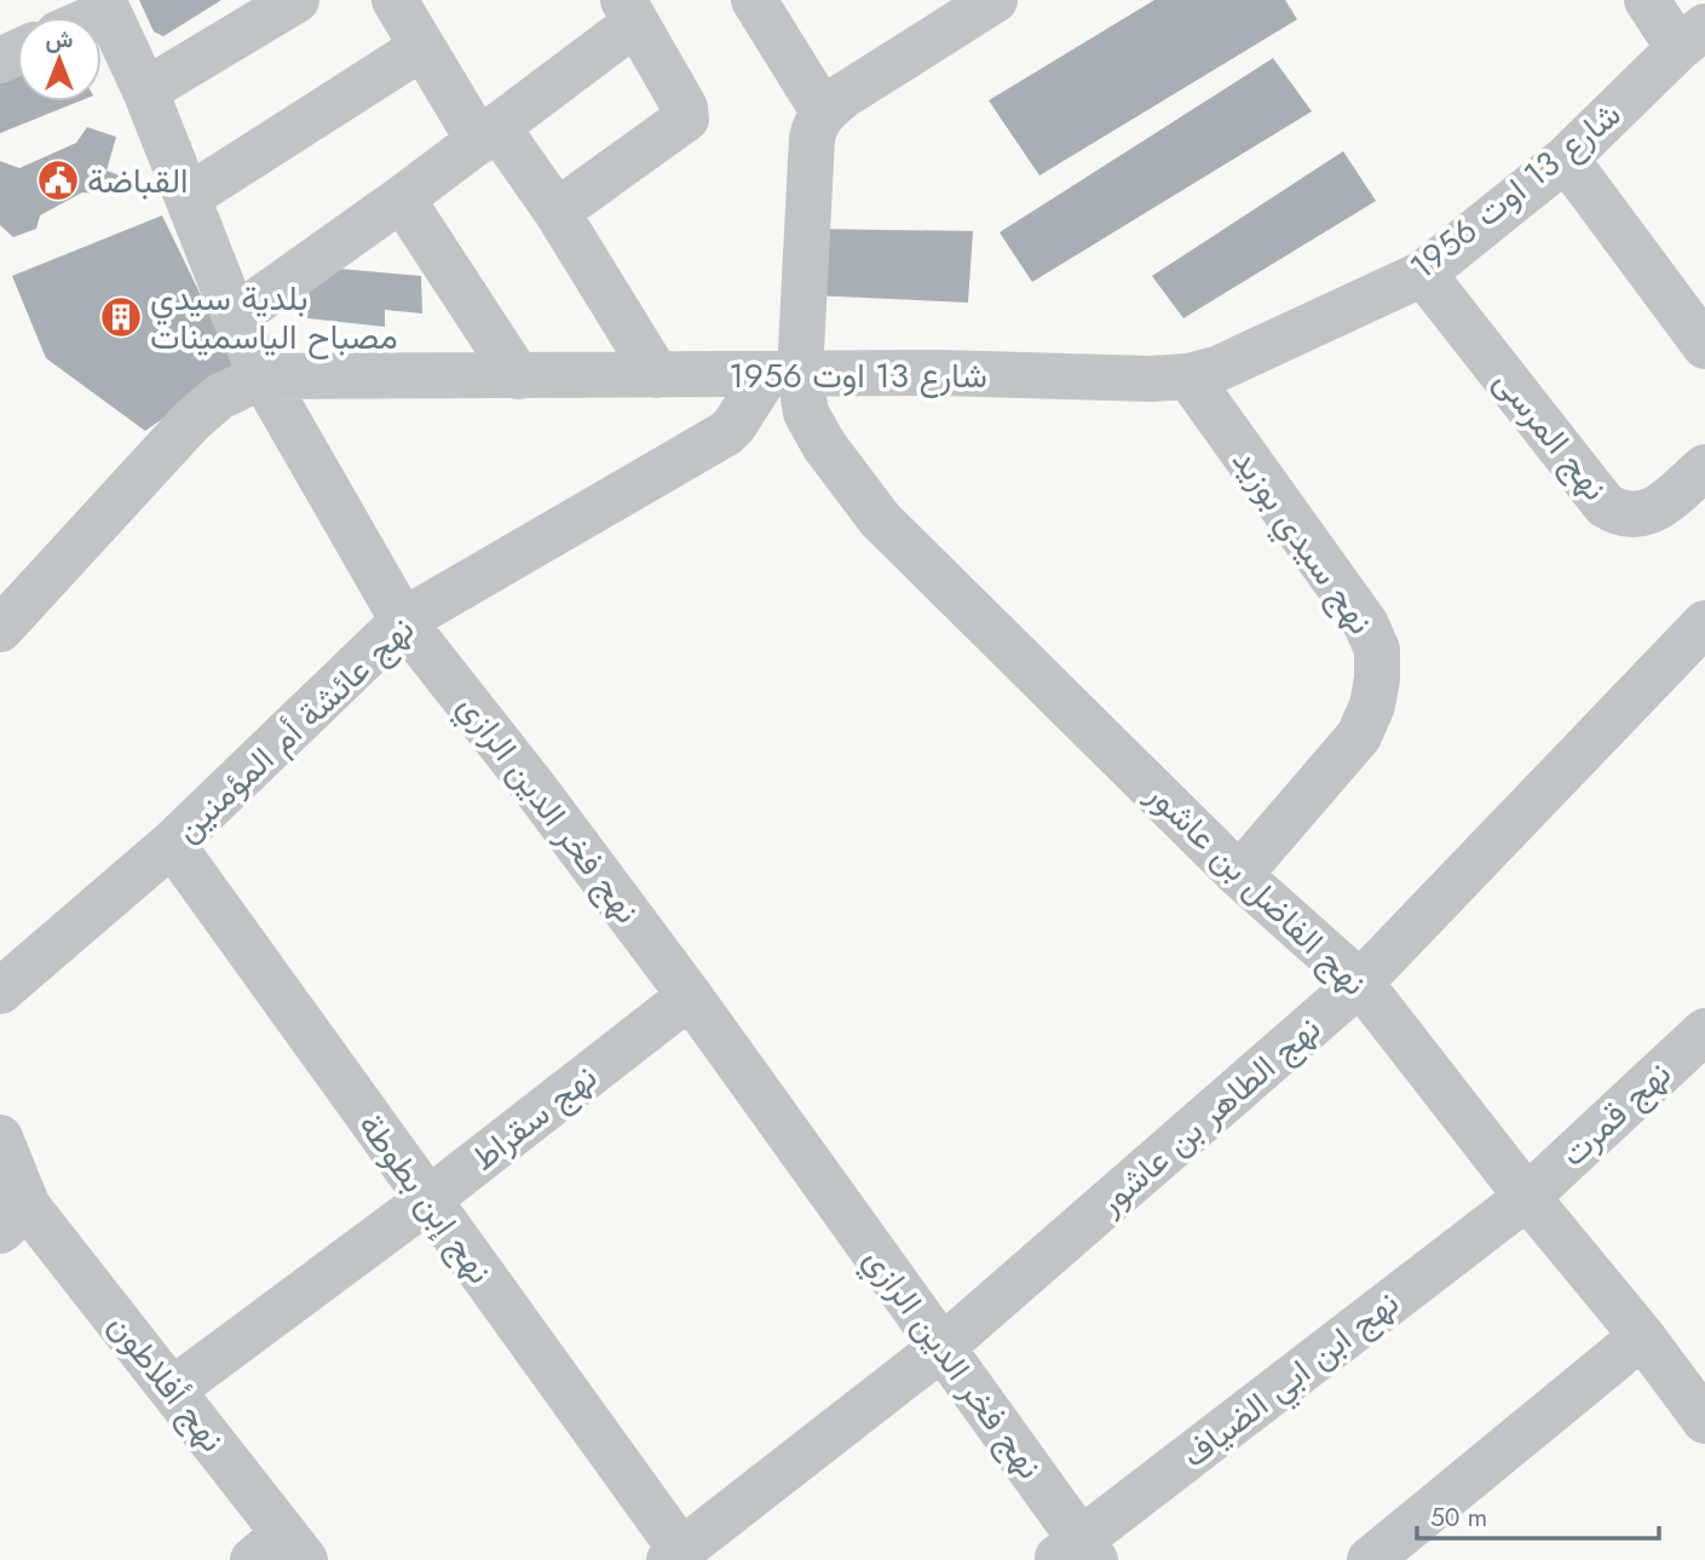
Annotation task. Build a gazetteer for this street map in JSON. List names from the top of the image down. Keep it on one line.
{"streets":{"street":["شارع 13 اوت 1956","نهج المرسى","نهج سيدي بوزيد","نهج عائشة أم المؤمنين","نهج فخر الدين الرازي","نهج الفاضل بن عاشور","نهج قمرت","نهج الطاهر بن عاشور","نهج سقراط","نهج إبن بطوطة","نهج ابن ابي الضياف","نهج أفلاطون"]},"crossings":[["شارع 13 اوت 1956","نهج المرسى"],["شارع 13 اوت 1956","نهج سيدي بوزيد"],["شارع 13 اوت 1956","نهج عائشة أم المؤمنين"],["شارع 13 اوت 1956","نهج فخر الدين الرازي"],["شارع 13 اوت 1956","نهج الفاضل بن عاشور"],["نهج سيدي بوزيد","نهج الفاضل بن عاشور"],["نهج عائشة أم المؤمنين","نهج فخر الدين الرازي"],["نهج عائشة أم المؤمنين","نهج الفاضل بن عاشور"],["نهج عائشة أم المؤمنين","نهج إبن بطوطة"],["نهج فخر الدين الرازي","نهج الطاهر بن عاشور"],["نهج فخر الدين الرازي","نهج سقراط"],["نهج فخر الدين الرازي","نهج ابن ابي الضياف"],["نهج الفاضل بن عاشور","نهج قمرت"],["نهج الفاضل بن عاشور","نهج الطاهر بن عاشور"],["نهج الفاضل بن عاشور","نهج ابن ابي الضياف"],["نهج قمرت","نهج ابن ابي الضياف"],["نهج الطاهر بن عاشور","نهج إبن بطوطة"],["نهج سقراط","نهج إبن بطوطة"],["نهج سقراط","نهج أفلاطون"]],"places":{"public building":["القباضة"],"building":["بلدية سيدي مصباح الياسمينات"]},"scale_bar":"50 m","north":"top"}
